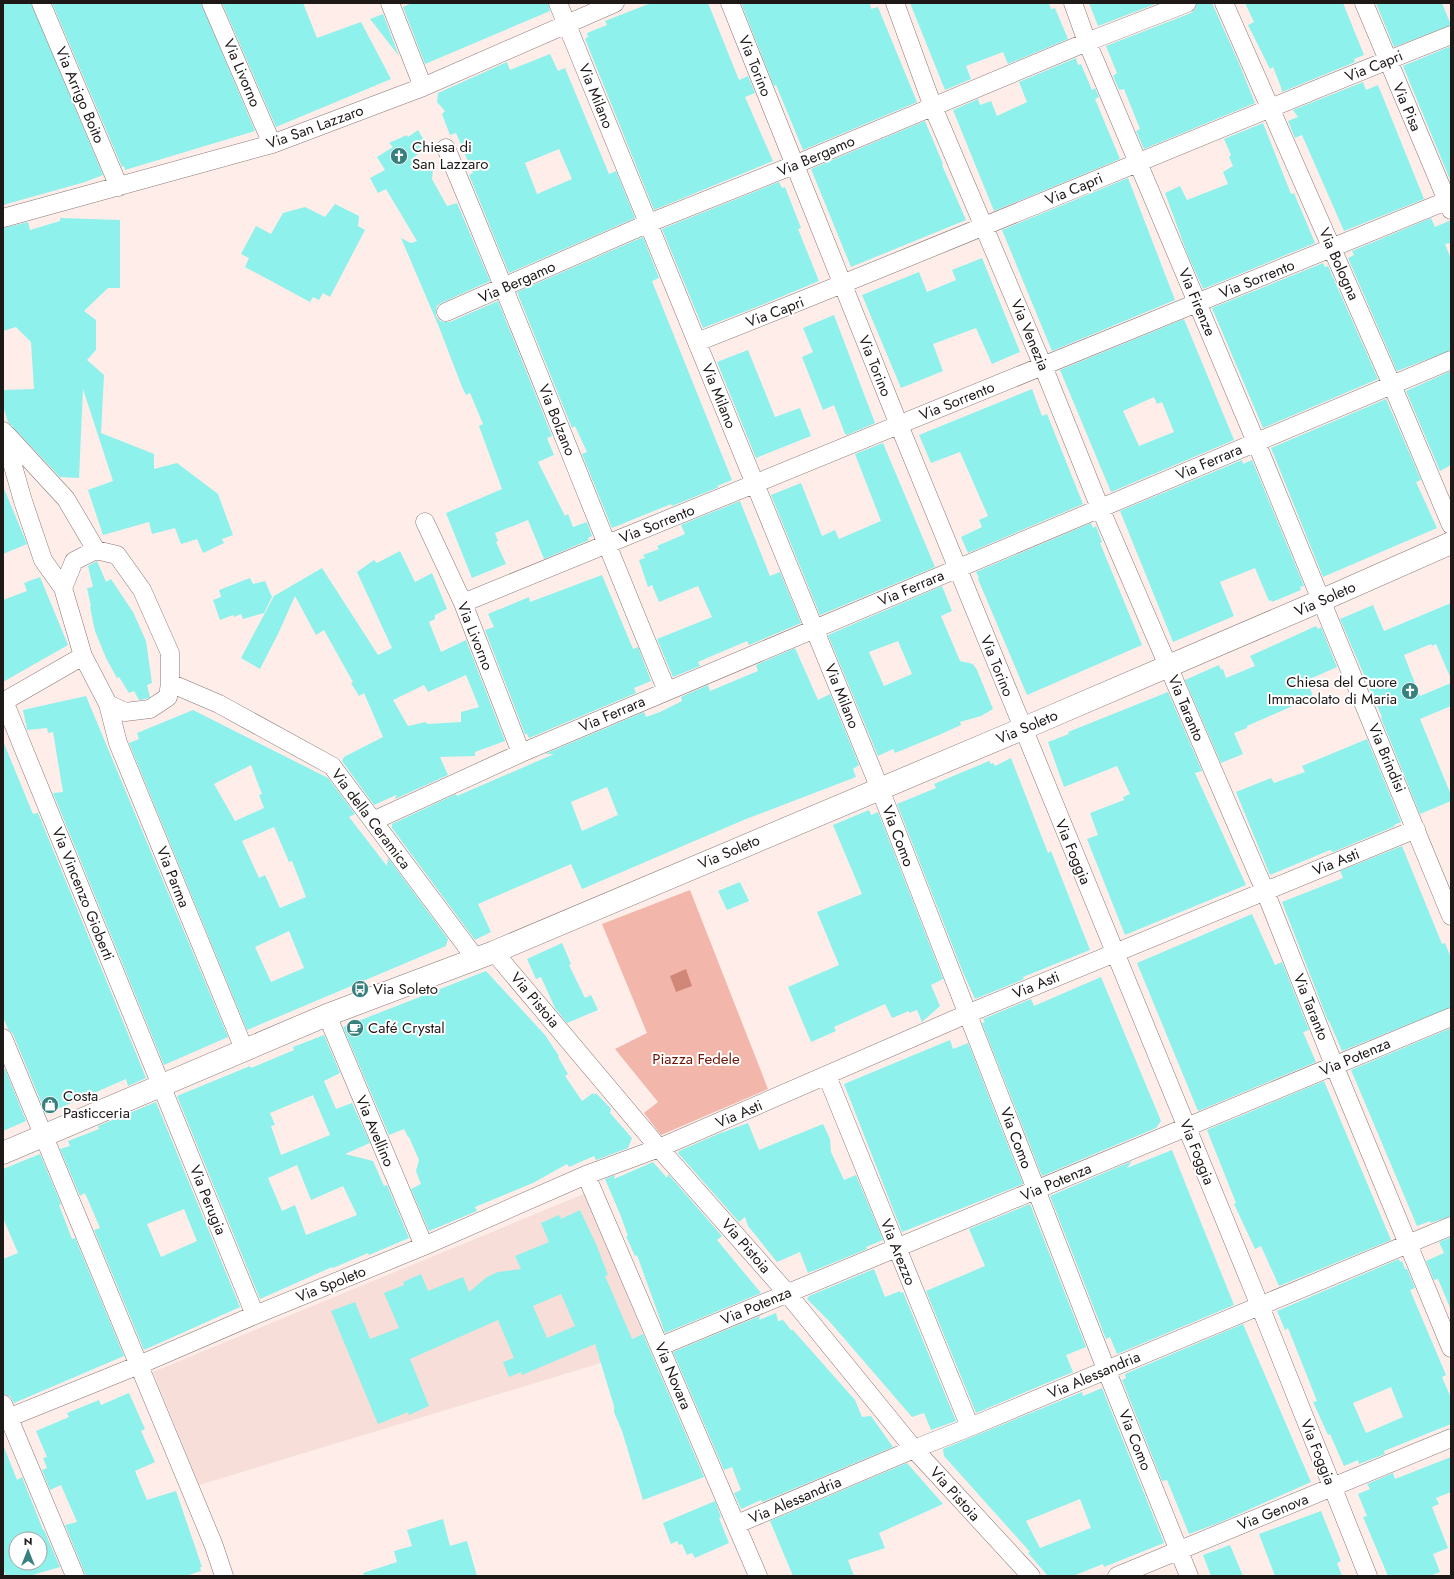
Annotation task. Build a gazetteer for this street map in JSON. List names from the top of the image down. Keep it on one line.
{"streets":{"street":["Via Torino","Via Capri","Via Livorno","Via Arrigo Boito","Via Milano","Via Pisa","Via San Lazzaro","Via Bergamo","Via Bologna","Via Sorrento","Via Firenze","Via Venezia","Via Bolzano","Via Ferrara","Via Soleto","Via Taranto","Via Brindisi","Via della Ceramica","Via Como","Via Foggia","Via Asti","Via Parma","Via Vincenzo Gioberti","Via Pistoia","Via Potenza","Via Avellino","Via Perugia","Via Arezzo","Via Spoleto","Via Alessandria","Via Novara","Via Genova"]},"crossings":[["Via Torino","Via Capri"],["Via Torino","Via Bergamo"],["Via Torino","Via Sorrento"],["Via Torino","Via Ferrara"],["Via Torino","Via Soleto"],["Via Torino","Via Foggia"],["Via Capri","Via Milano"],["Via Capri","Via Pisa"],["Via Capri","Via Bologna"],["Via Capri","Via Firenze"],["Via Capri","Via Venezia"],["Via Livorno","Via San Lazzaro"],["Via Livorno","Via Sorrento"],["Via Livorno","Via Ferrara"],["Via Arrigo Boito","Via San Lazzaro"],["Via Milano","Via San Lazzaro"],["Via Milano","Via Bergamo"],["Via Milano","Via Sorrento"],["Via Milano","Via Ferrara"],["Via Milano","Via Soleto"],["Via Milano","Via Como"],["Via Pisa","Via Sorrento"],["Via Bergamo","Via Firenze"],["Via Bergamo","Via Venezia"],["Via Bergamo","Via Bolzano"],["Via Bologna","Via Sorrento"],["Via Bologna","Via Ferrara"],["Via Sorrento","Via Firenze"],["Via Sorrento","Via Venezia"],["Via Sorrento","Via Bolzano"],["Via Firenze","Via Ferrara"],["Via Firenze","Via Soleto"],["Via Firenze","Via Brindisi"],["Via Venezia","Via Ferrara"],["Via Venezia","Via Soleto"],["Via Venezia","Via Taranto"],["Via Bolzano","Via Ferrara"],["Via Ferrara","Via della Ceramica"],["Via Soleto","Via Taranto"],["Via Soleto","Via Brindisi"],["Via Soleto","Via della Ceramica"],["Via Soleto","Via Como"],["Via Soleto","Via Foggia"],["Via Soleto","Via Parma"],["Via Soleto","Via Vincenzo Gioberti"],["Via Soleto","Via Pistoia"],["Via Soleto","Via Avellino"],["Via Soleto","Via Perugia"],["Via Taranto","Via Asti"],["Via Taranto","Via Potenza"],["Via Taranto","Via Alessandria"],["Via Brindisi","Via Asti"],["Via della Ceramica","Via Pistoia"],["Via Como","Via Asti"],["Via Como","Via Potenza"],["Via Como","Via Alessandria"],["Via Como","Via Genova"],["Via Foggia","Via Asti"],["Via Foggia","Via Potenza"],["Via Foggia","Via Alessandria"],["Via Foggia","Via Genova"],["Via Asti","Via Pistoia"],["Via Asti","Via Arezzo"],["Via Asti","Via Spoleto"],["Via Vincenzo Gioberti","Via Perugia"],["Via Pistoia","Via Potenza"],["Via Pistoia","Via Spoleto"],["Via Pistoia","Via Alessandria"],["Via Potenza","Via Arezzo"],["Via Potenza","Via Novara"],["Via Avellino","Via Spoleto"],["Via Perugia","Via Spoleto"],["Via Arezzo","Via Alessandria"],["Via Spoleto","Via Novara"],["Via Alessandria","Via Novara"]],"parks":["Piazza Fedele"],"places":{"church":["Chiesa di San Lazzaro","Chiesa del Cuore Immacolato di Maria"],"bus stop":["Via Soleto"],"cafe":["Café Crystal"],"shop":["Costa Pasticceria"]},"north":"top"}
